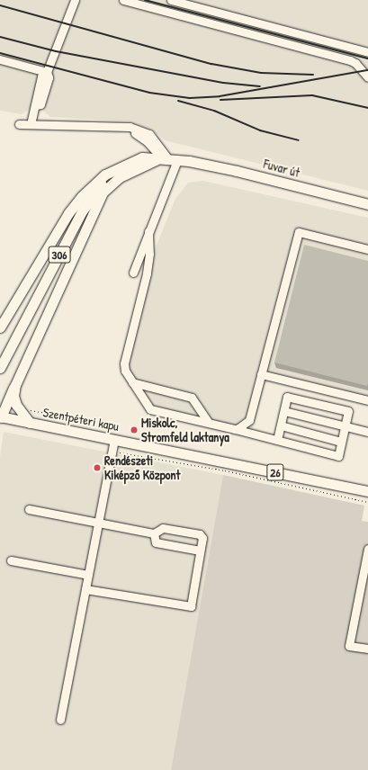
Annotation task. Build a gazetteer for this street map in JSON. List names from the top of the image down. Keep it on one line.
{"streets":{"main road":["Fuvar út","306","Szentpéteri kapu","26"]},"crossings":[["Fuvar út","306"]],"places":["Miskolc, Stromfeld laktanya","Rendészeti Kiképző Központ"]}
